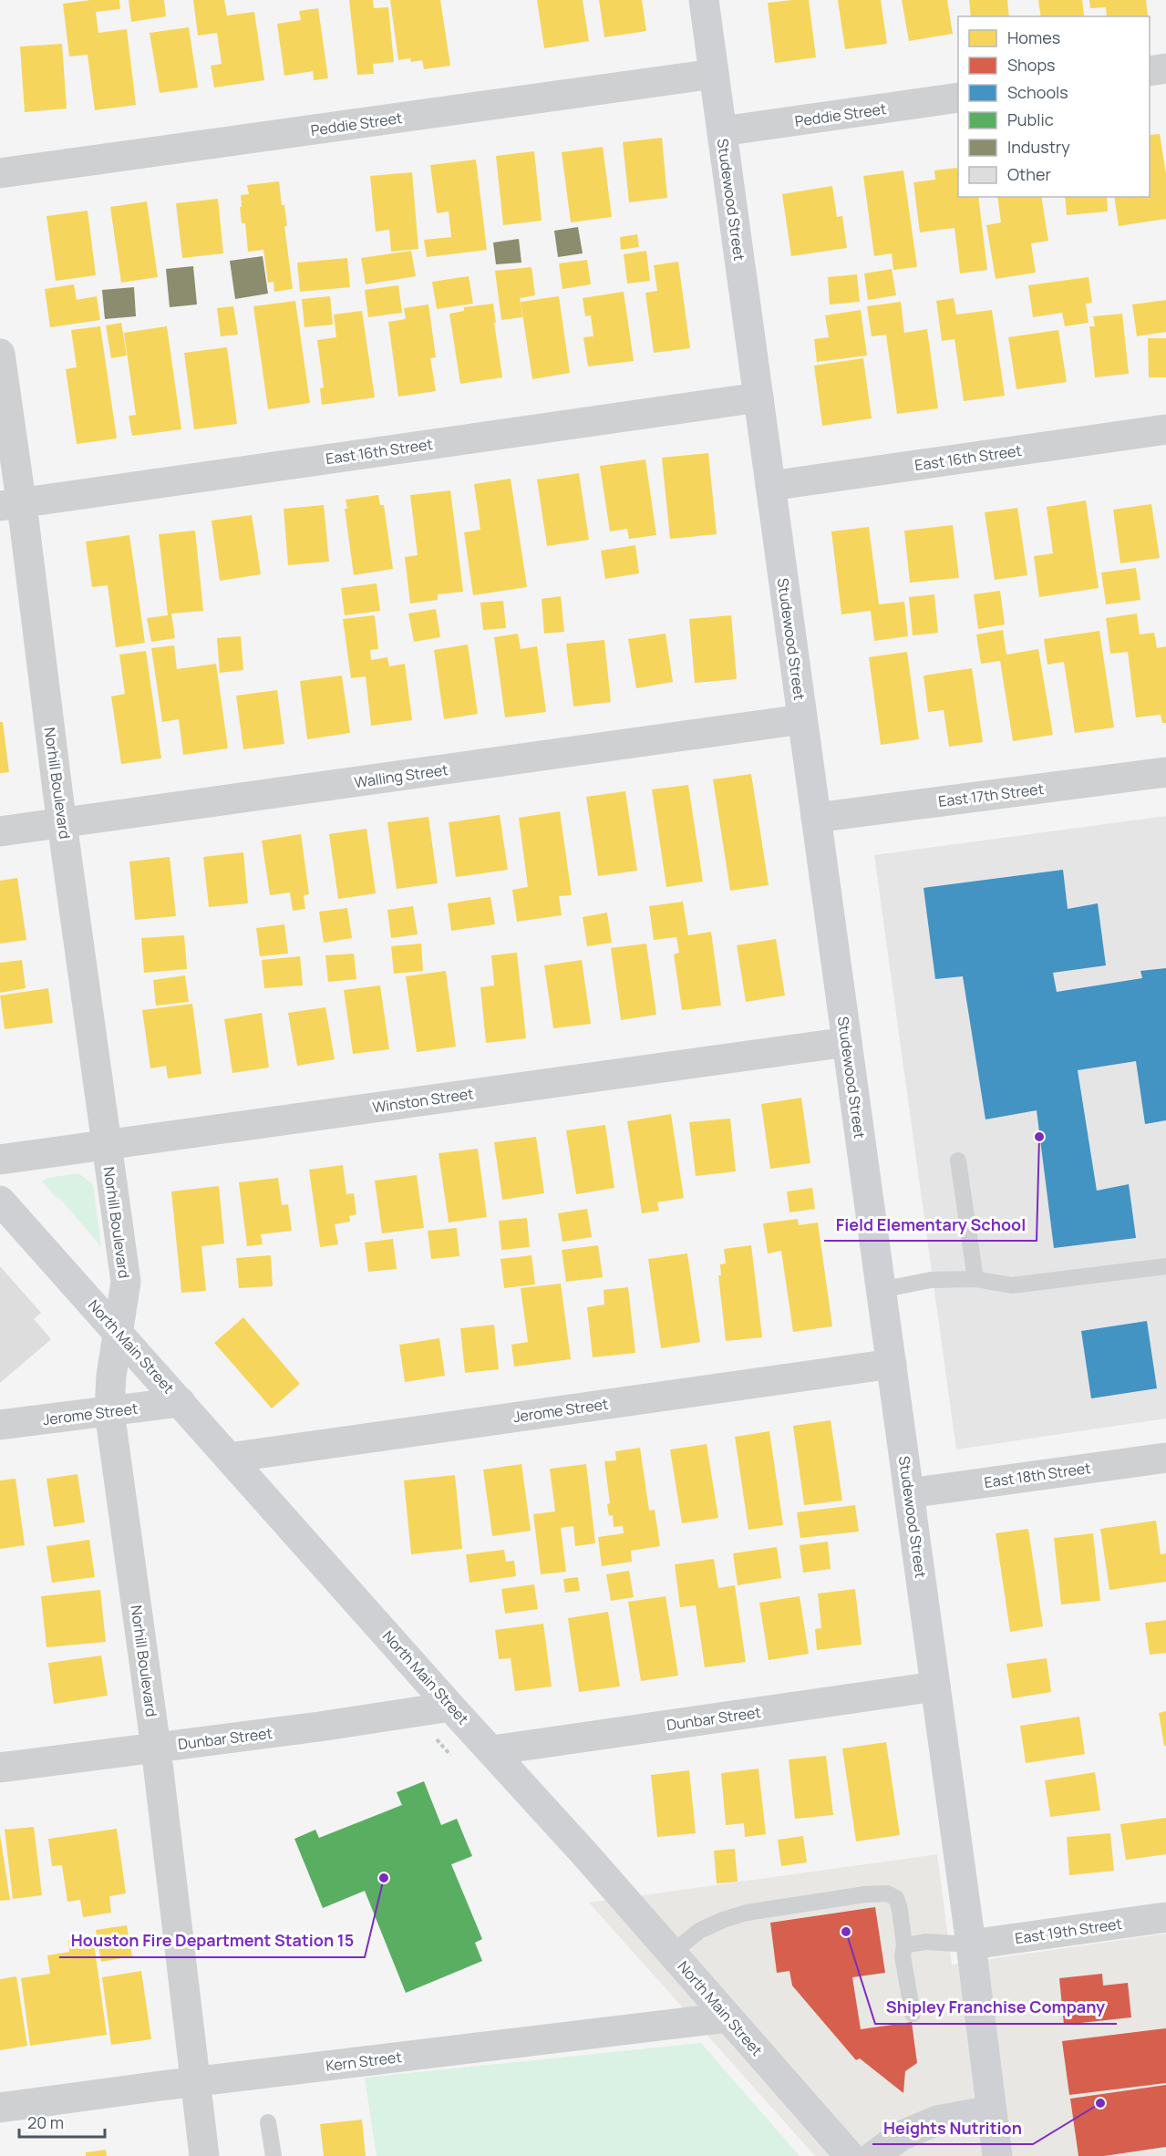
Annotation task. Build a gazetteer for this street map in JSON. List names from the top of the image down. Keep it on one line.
{"streets":{"main road":["Studewood Street","North Main Street"],"street":["Peddie Street","East 16th Street","Walling Street","Norhill Boulevard","East 17th Street","Winston Street","Jerome Street","East 18th Street","Dunbar Street","East 19th Street","Kern Street"]},"crossings":[["Peddie Street","Studewood Street"],["Studewood Street","East 16th Street"],["Studewood Street","Walling Street"],["Studewood Street","East 17th Street"],["Studewood Street","Winston Street"],["Studewood Street","Jerome Street"],["Studewood Street","East 18th Street"],["Studewood Street","Dunbar Street"],["Studewood Street","East 19th Street"],["East 16th Street","Norhill Boulevard"],["Walling Street","Norhill Boulevard"],["Norhill Boulevard","Winston Street"],["Norhill Boulevard","North Main Street"],["Norhill Boulevard","Jerome Street"],["Norhill Boulevard","Dunbar Street"],["Norhill Boulevard","Kern Street"],["North Main Street","Jerome Street"],["North Main Street","Dunbar Street"],["North Main Street","Kern Street"]],"places":["Field Elementary School","Houston Fire Department Station 15","Shipley Franchise Company","Heights Nutrition"],"legend":["Homes","Shops","Schools","Public","Industry","Other"],"scale_bar":"20 m"}
